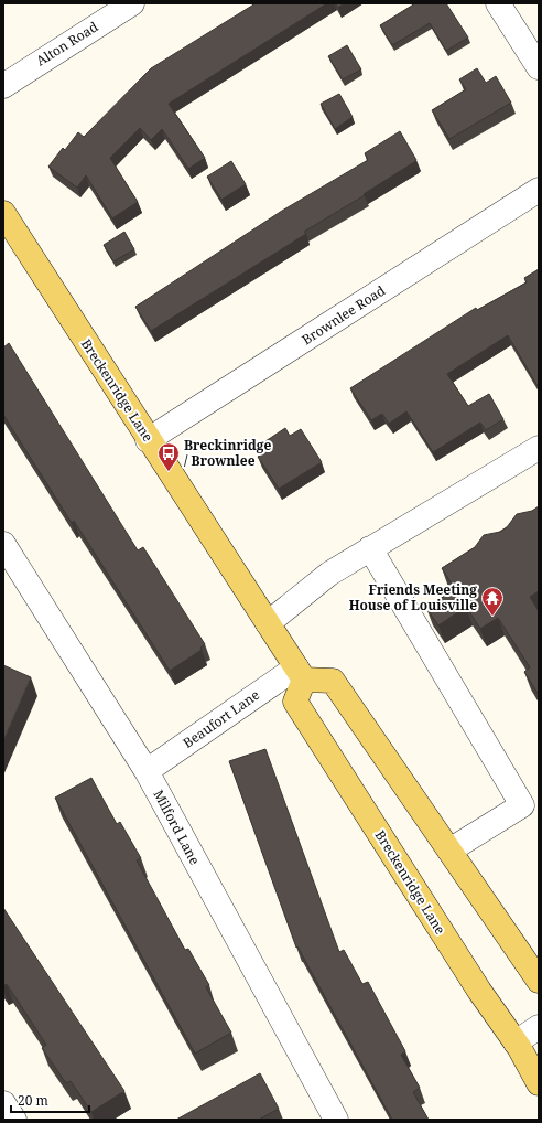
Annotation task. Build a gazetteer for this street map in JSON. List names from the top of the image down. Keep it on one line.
{"streets":{"main road":["Breckenridge Lane"],"street":["Alton Road","Brownlee Road","Beaufort Lane","Milford Lane"]},"crossings":[["Brownlee Road","Breckenridge Lane"],["Breckenridge Lane","Beaufort Lane"],["Beaufort Lane","Milford Lane"]],"places":{"bus stop":["Breckinridge / Brownlee"],"temple":["Friends Meeting House of Louisville"]},"scale_bar":"20 m"}
